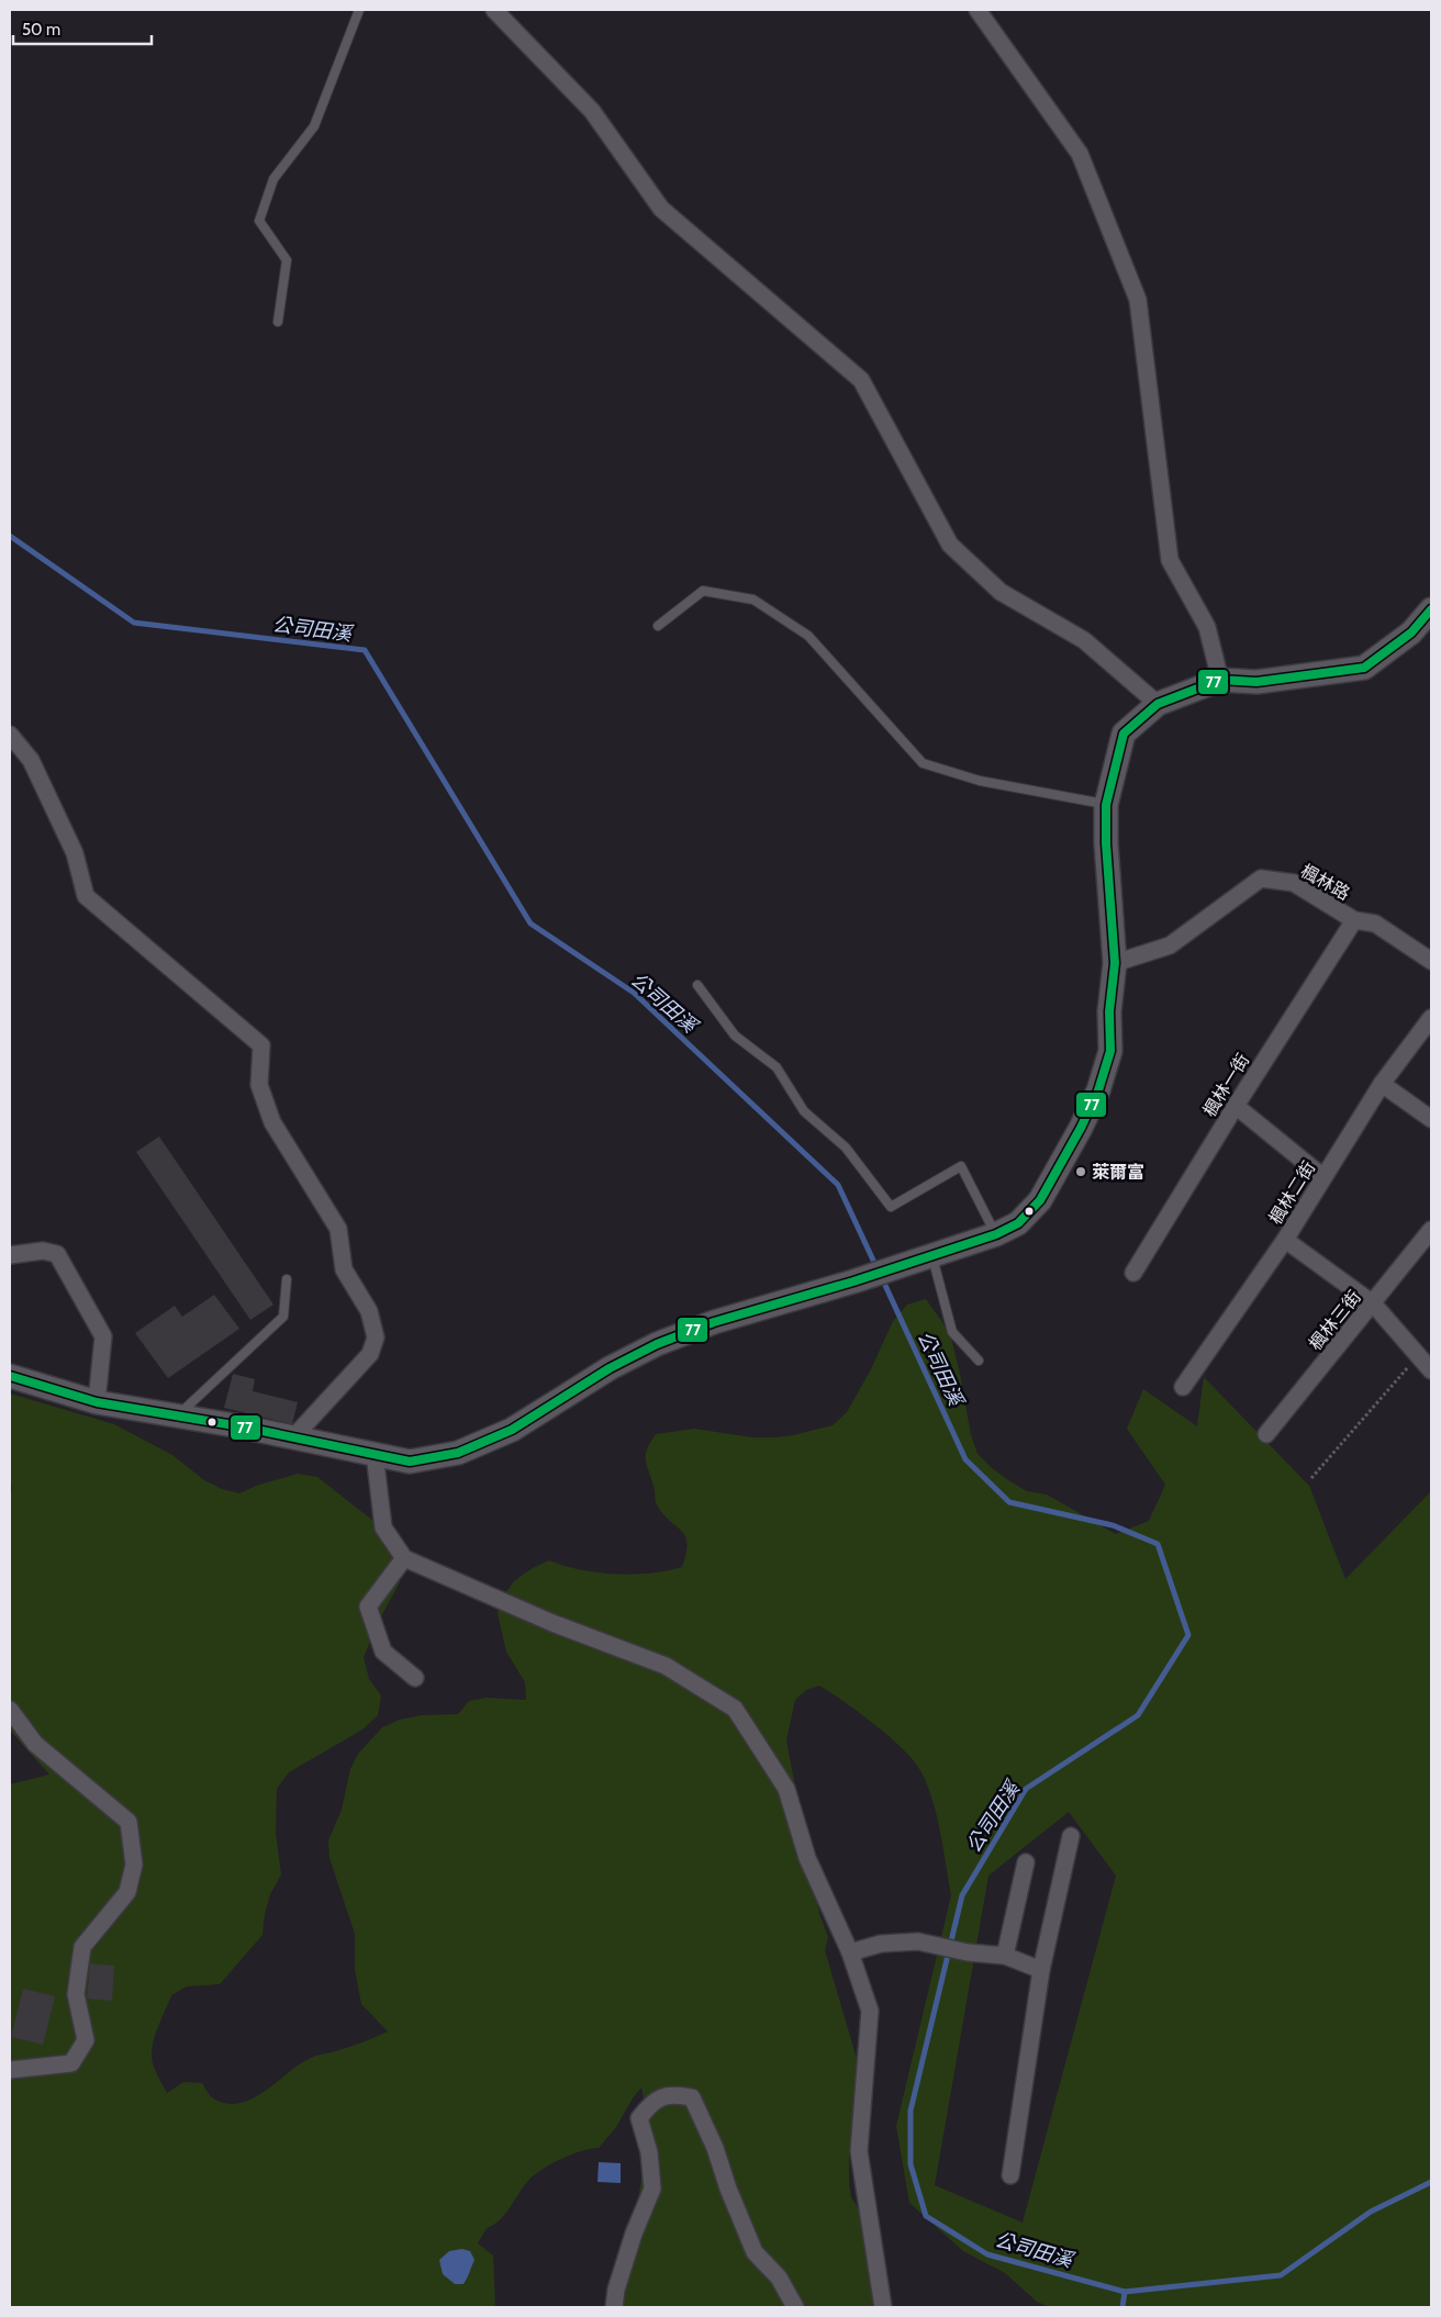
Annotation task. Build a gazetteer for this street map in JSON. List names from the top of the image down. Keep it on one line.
{"streets":{"street":["楓林路","楓林一街","楓林二街","楓林三街"]},"crossings":[["楓林路","楓林一街"]],"water":["公司田溪"],"places":["萊爾富"],"lines":["transit line 77"],"scale_bar":"50 m"}
